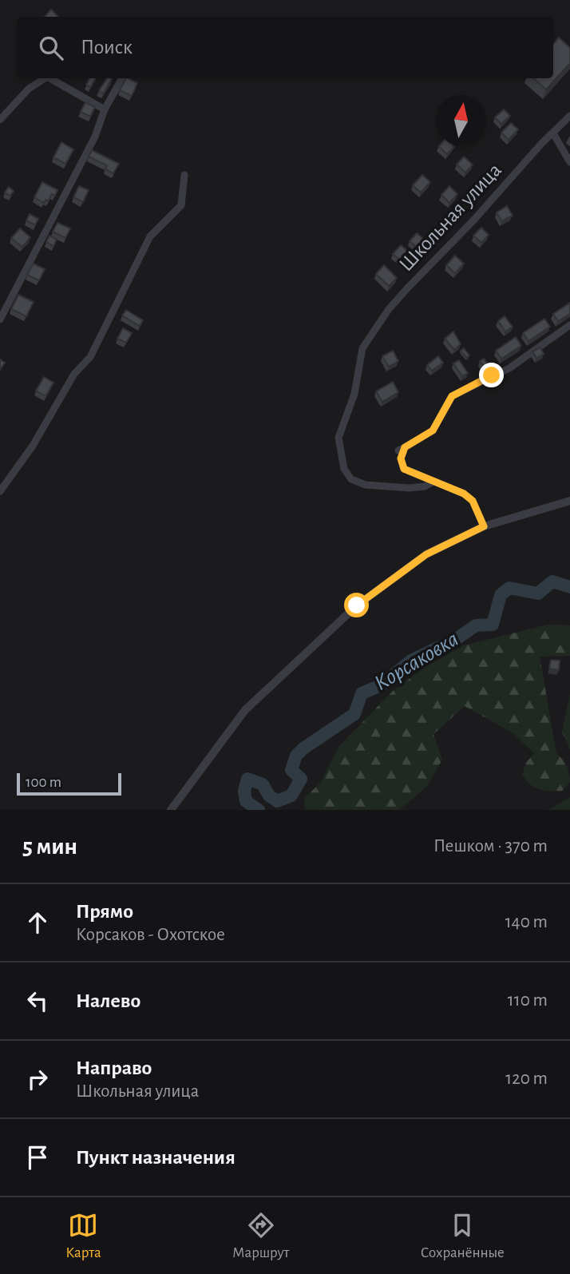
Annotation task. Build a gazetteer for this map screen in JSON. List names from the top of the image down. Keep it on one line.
{"streets":{"street":["Школьная улица"]},"water":["Корсаковка"],"scale_bar":"100 m","north":"top","page":{"search":"Поиск","scale":"100 m","heading":["5 мин","Пешком · 370 m"],"list":[["Прямо","Корсаков - Охотское","140 m"],["Налево","110 m"],["Направо","Школьная улица","120 m"],"Пункт назначения"],"nav":["Карта","Маршрут","Сохранённые"]}}
